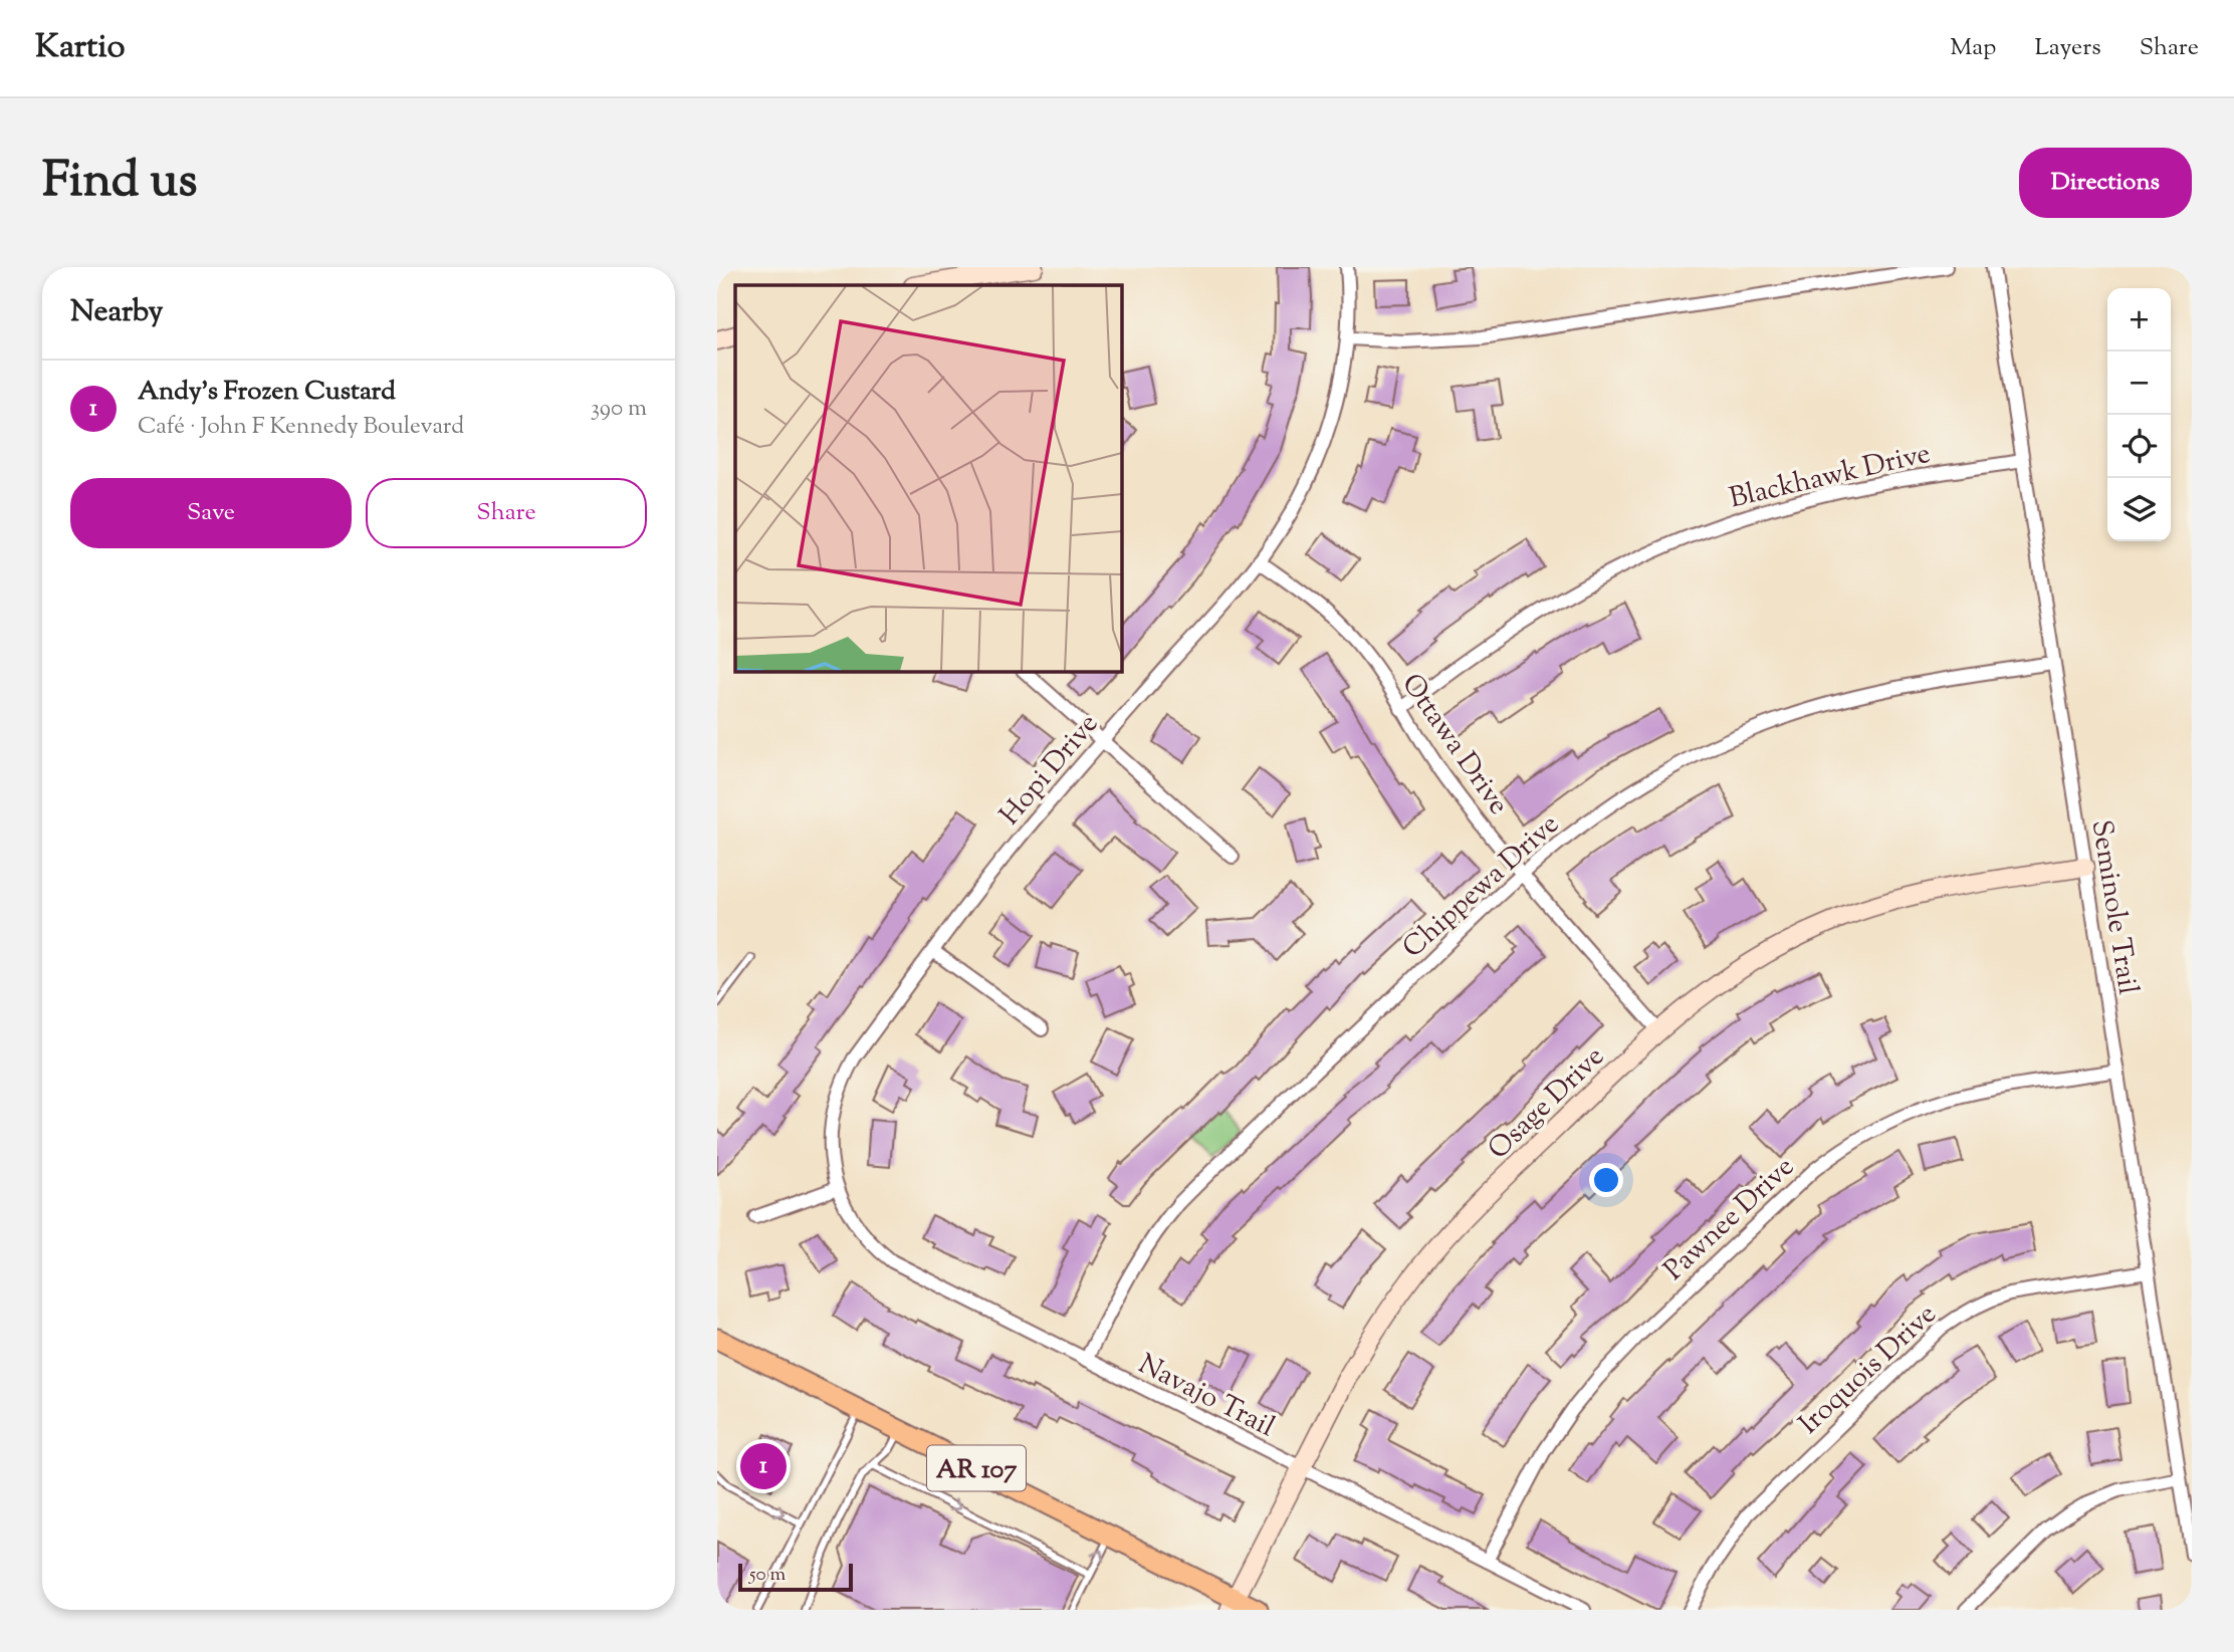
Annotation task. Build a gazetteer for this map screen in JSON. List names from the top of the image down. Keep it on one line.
{"streets":{"main road":["AR 107"],"street":["Blackhawk Drive","Ottawa Drive","Hopi Drive","Chippewa Drive","Seminole Trail","Osage Drive","Pawnee Drive","Iroquois Drive","Navajo Trail"]},"crossings":[["Blackhawk Drive","Ottawa Drive"],["Blackhawk Drive","Seminole Trail"],["Ottawa Drive","Hopi Drive"],["Ottawa Drive","Chippewa Drive"],["Ottawa Drive","Osage Drive"],["Hopi Drive","Navajo Trail"],["Chippewa Drive","Seminole Trail"],["Chippewa Drive","Navajo Trail"],["Seminole Trail","Osage Drive"],["Seminole Trail","Pawnee Drive"],["Seminole Trail","Iroquois Drive"],["Osage Drive","Navajo Trail"],["Osage Drive","AR 107"],["Pawnee Drive","Navajo Trail"]],"scale_bar":"50 m","page":{"header":"Kartio","nav":["Map","Layers","Share"],"title":"Find us","buttons":["Directions",["Save","Share"]],"heading":"Nearby","map_buttons":["+","−"],"list":[{"mark":"1","name":"Andy's Frozen Custard","note":"Café · John F Kennedy Boulevard","value":"390 m"}],"pins":"1","scale":"50 m"}}
